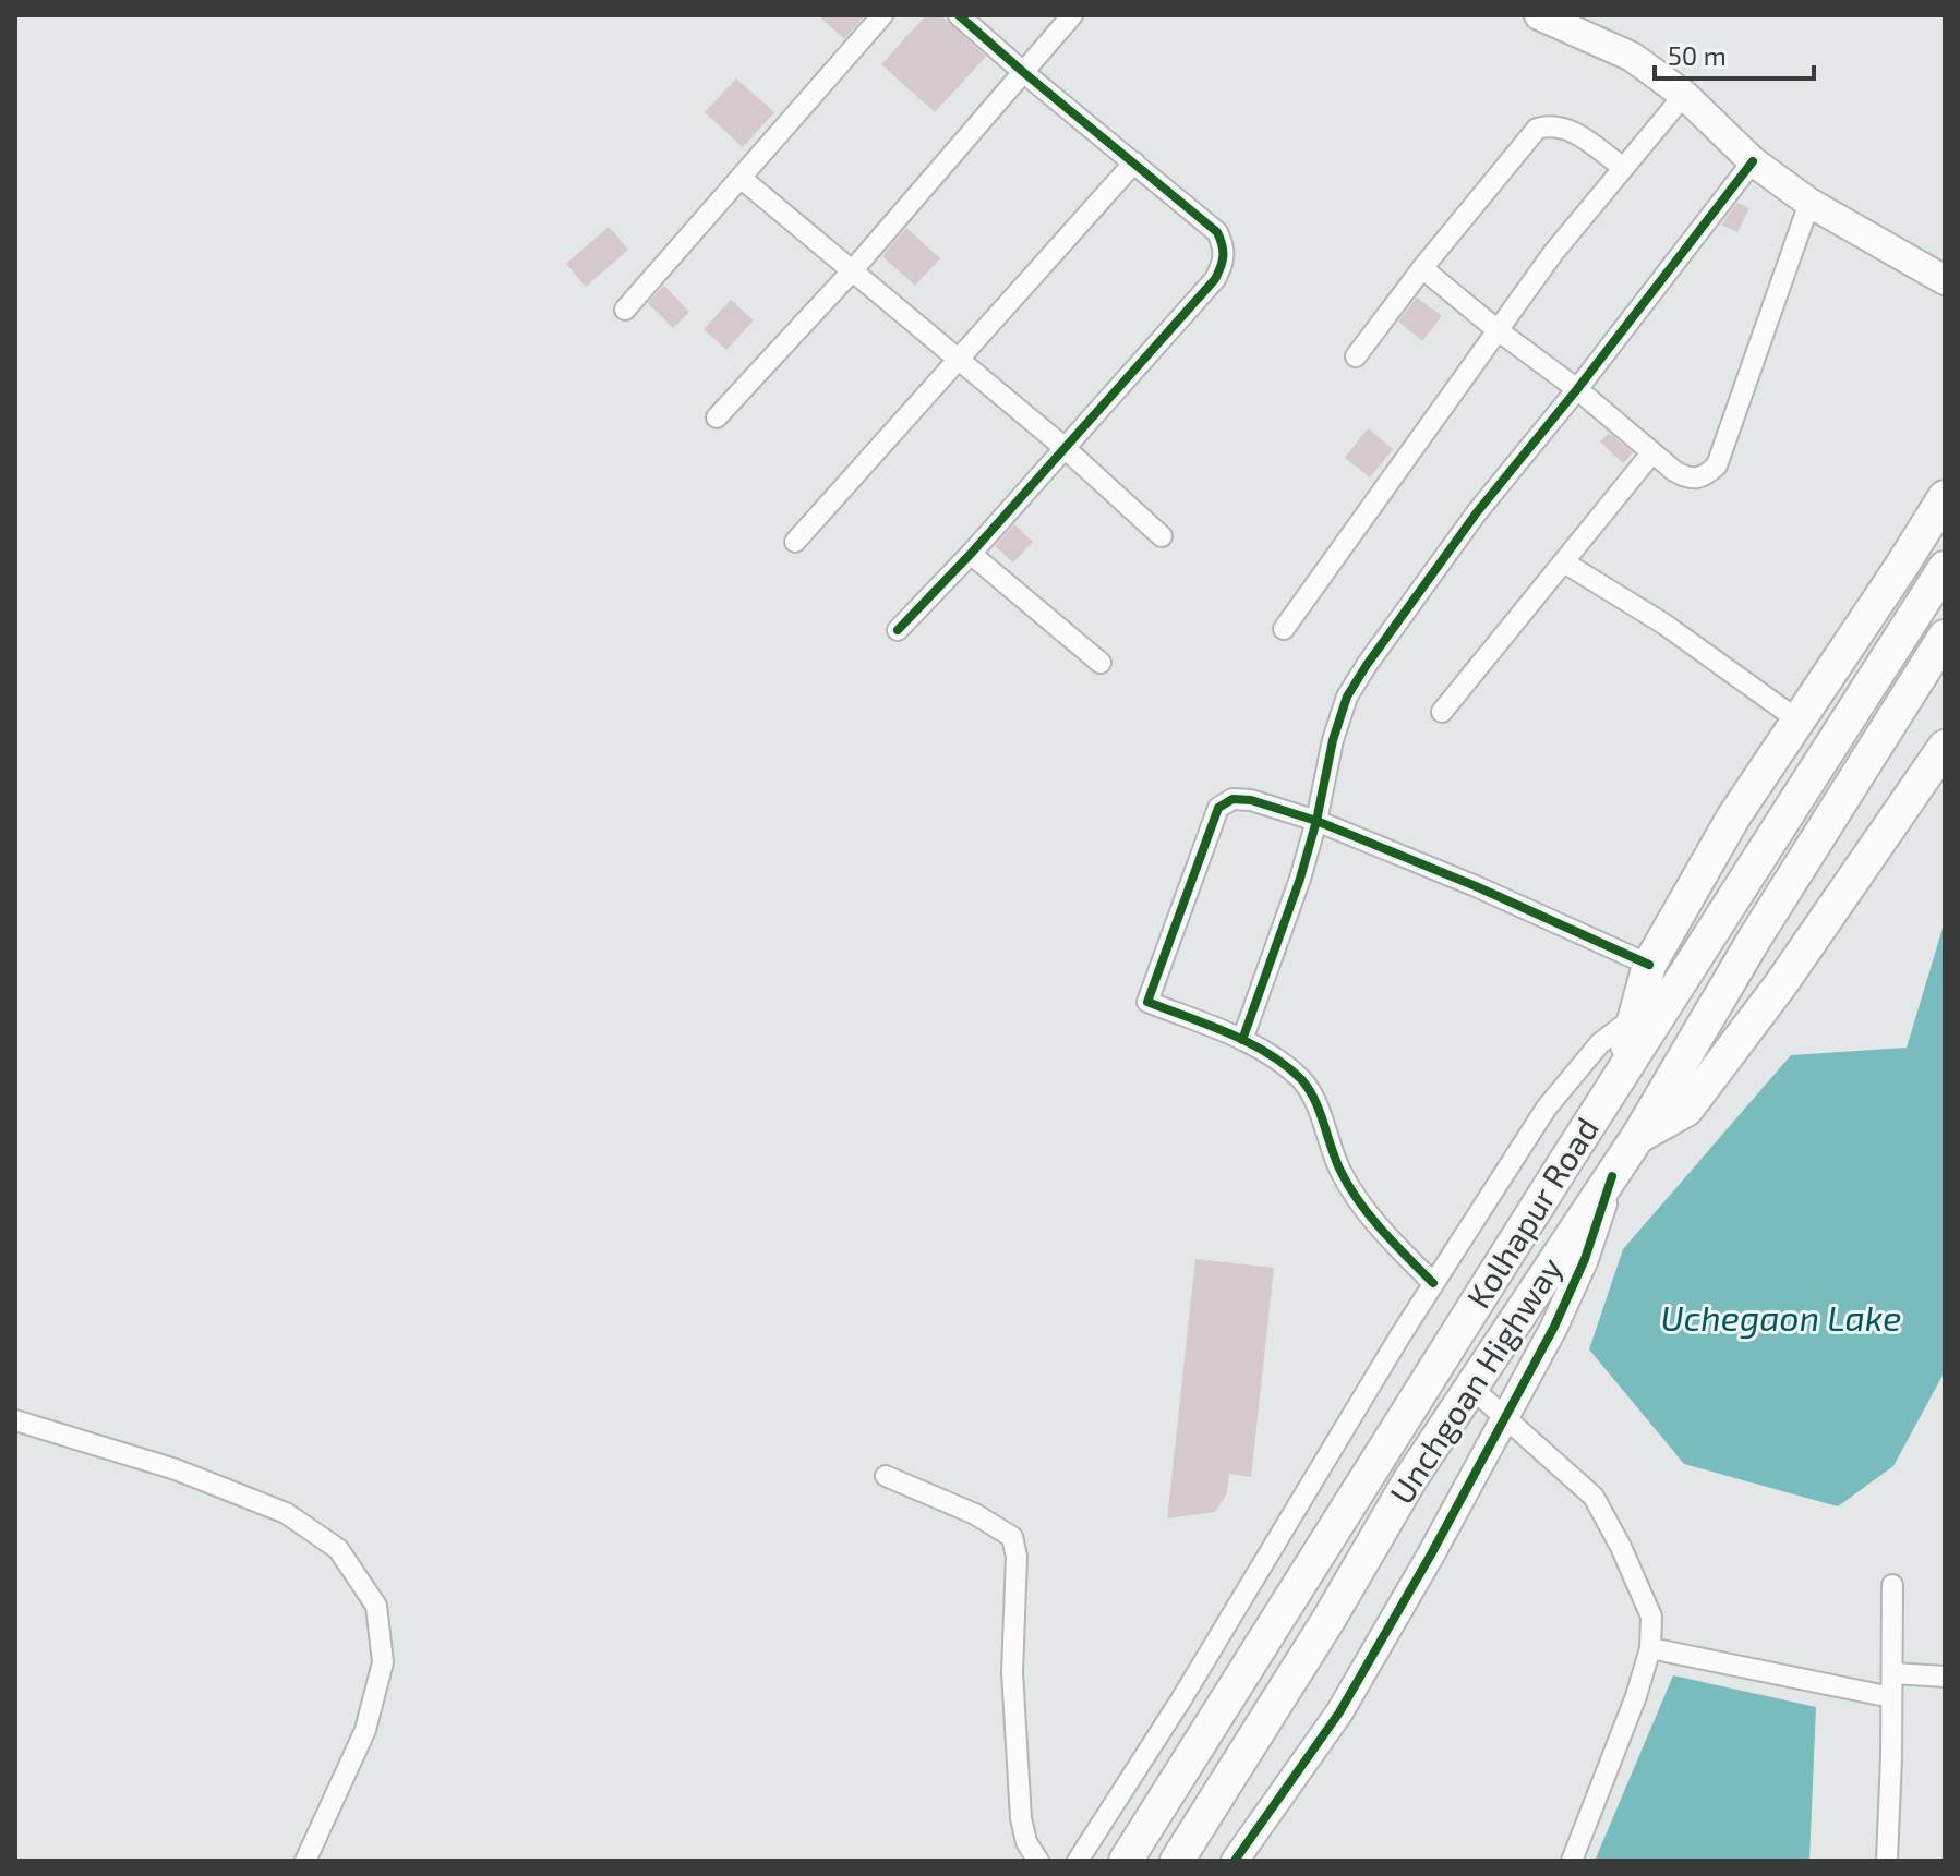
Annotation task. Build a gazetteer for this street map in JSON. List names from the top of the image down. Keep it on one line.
{"streets":{"highway":["Kolhapur Road","Unchgoan Highway"]},"water":["Uchegaon Lake"],"scale_bar":"50 m"}
